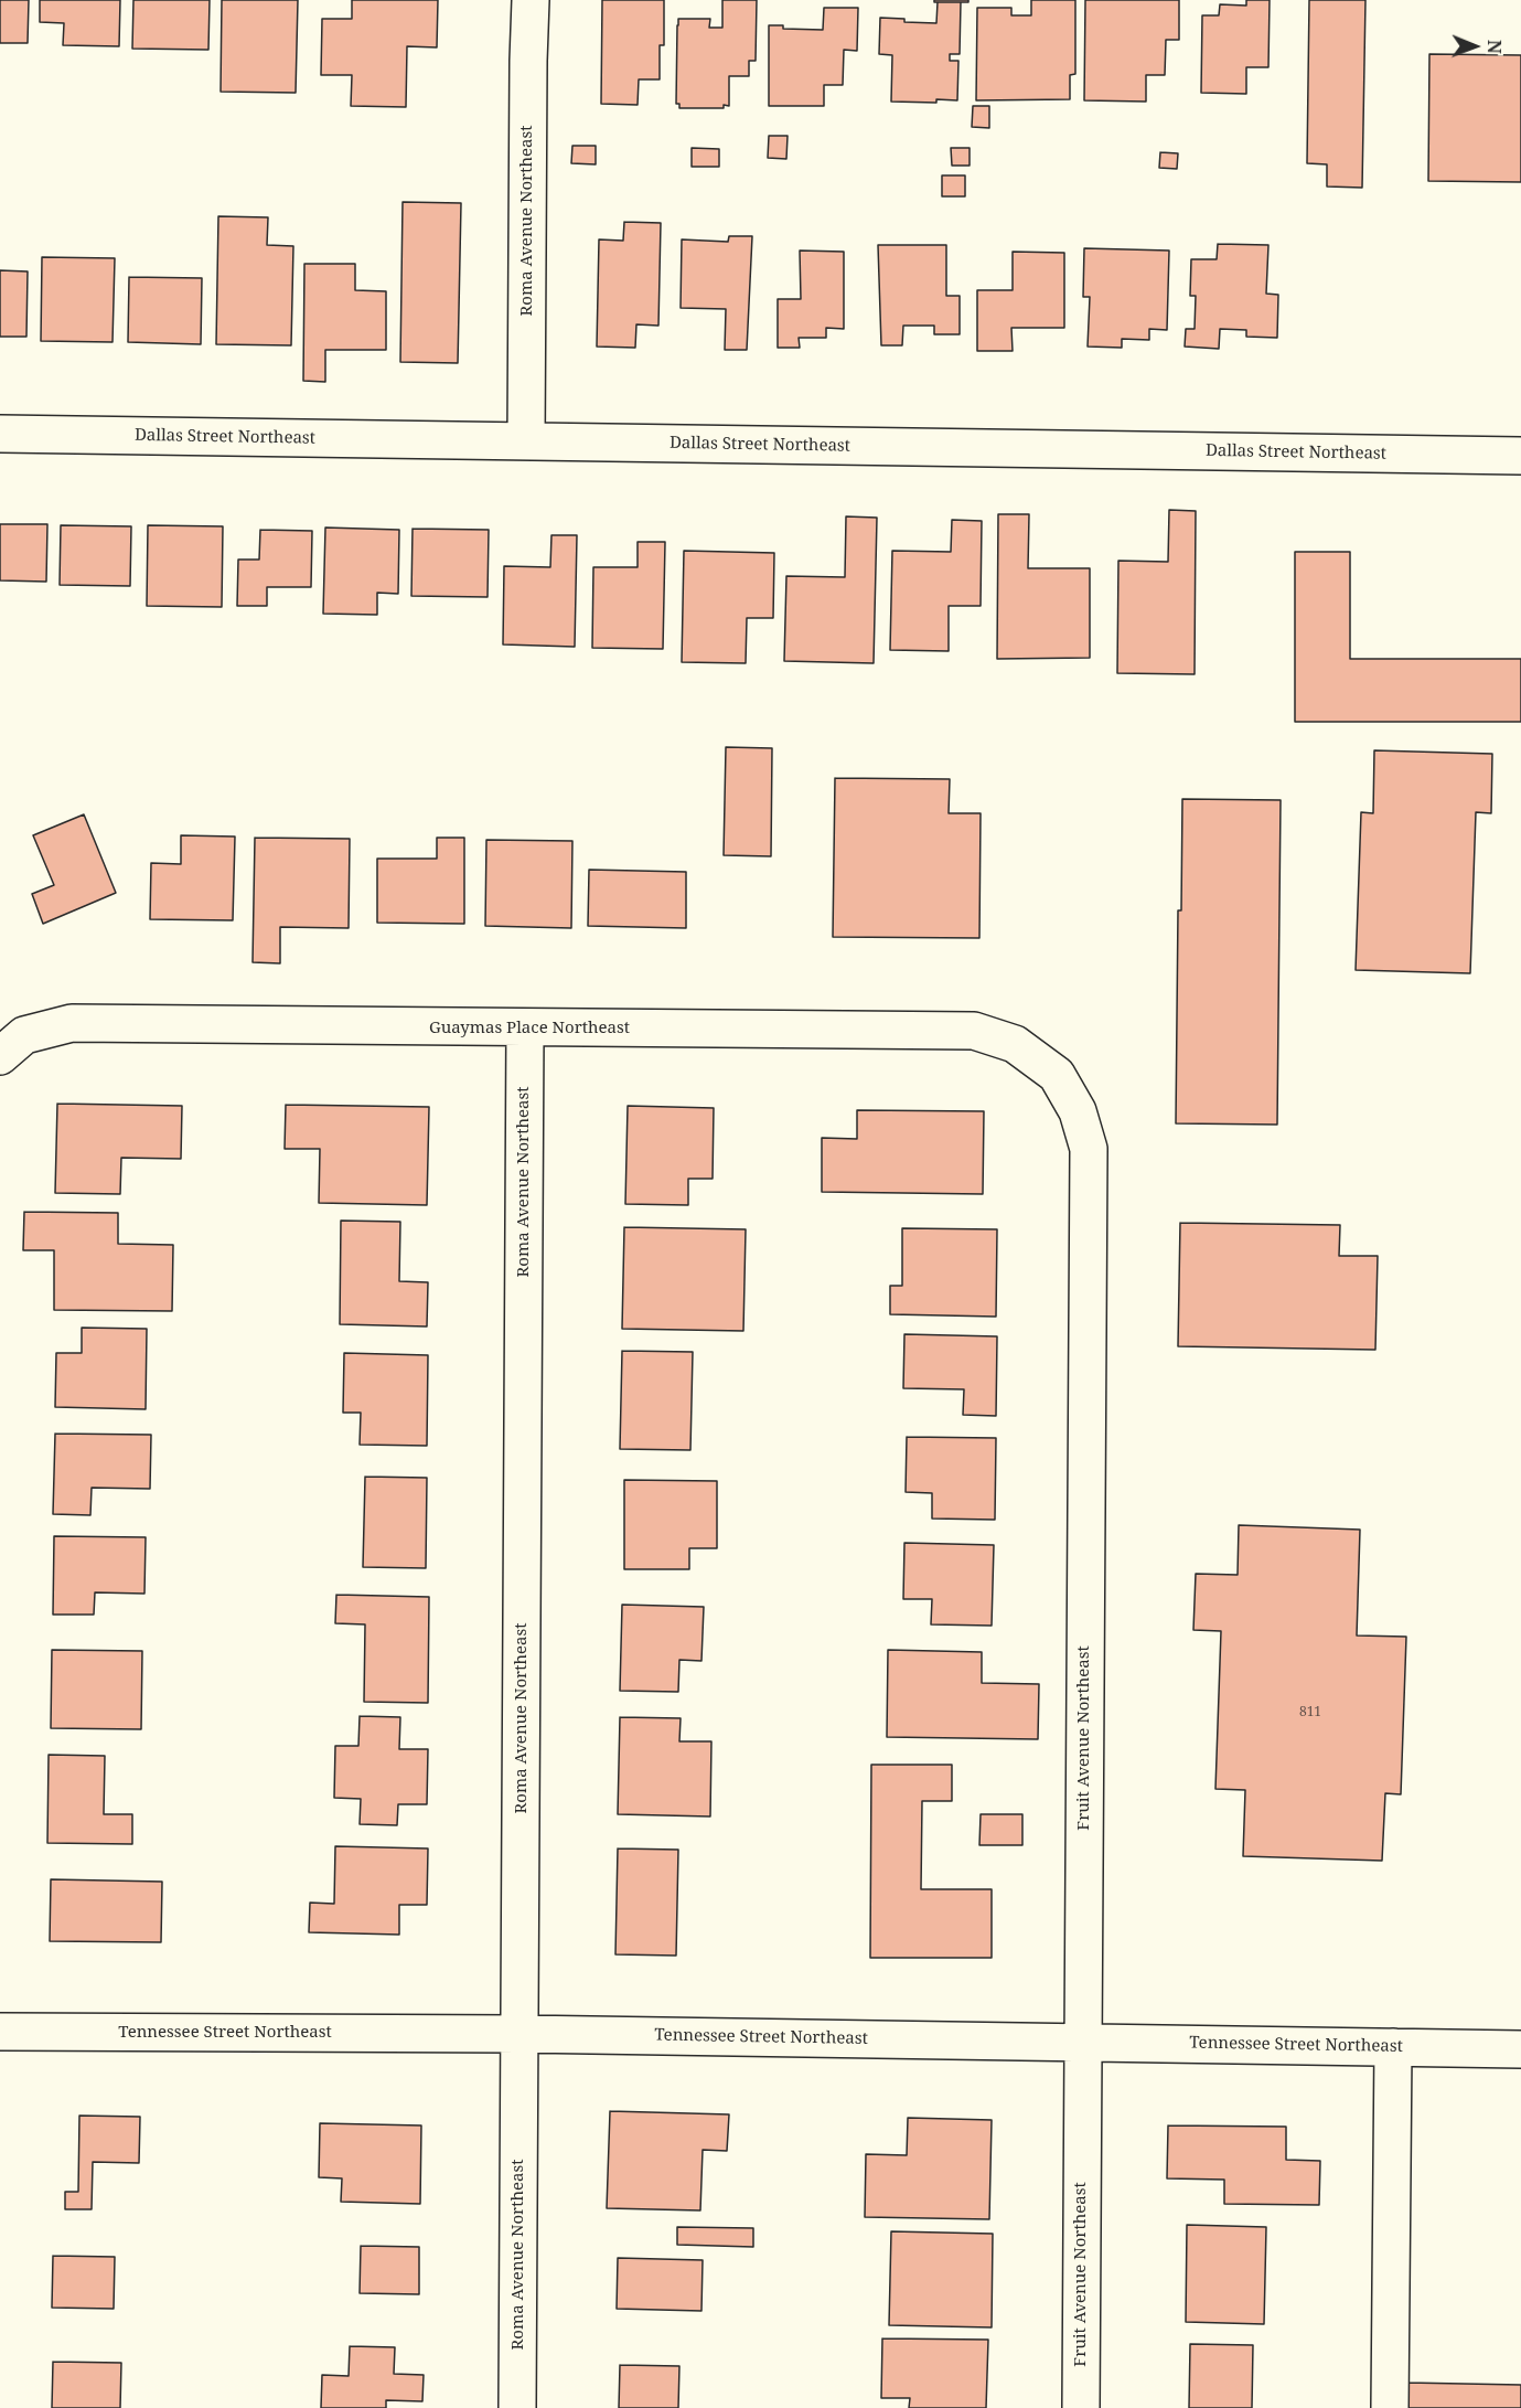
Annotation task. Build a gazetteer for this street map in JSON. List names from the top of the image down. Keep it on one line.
{"streets":{"street":["Roma Avenue Northeast","Dallas Street Northeast","Guaymas Place Northeast","Fruit Avenue Northeast","Tennessee Street Northeast"]},"crossings":[["Roma Avenue Northeast","Dallas Street Northeast"],["Roma Avenue Northeast","Guaymas Place Northeast"],["Roma Avenue Northeast","Tennessee Street Northeast"],["Guaymas Place Northeast","Fruit Avenue Northeast"],["Fruit Avenue Northeast","Tennessee Street Northeast"]],"house_numbers":["811"],"north":"right"}
